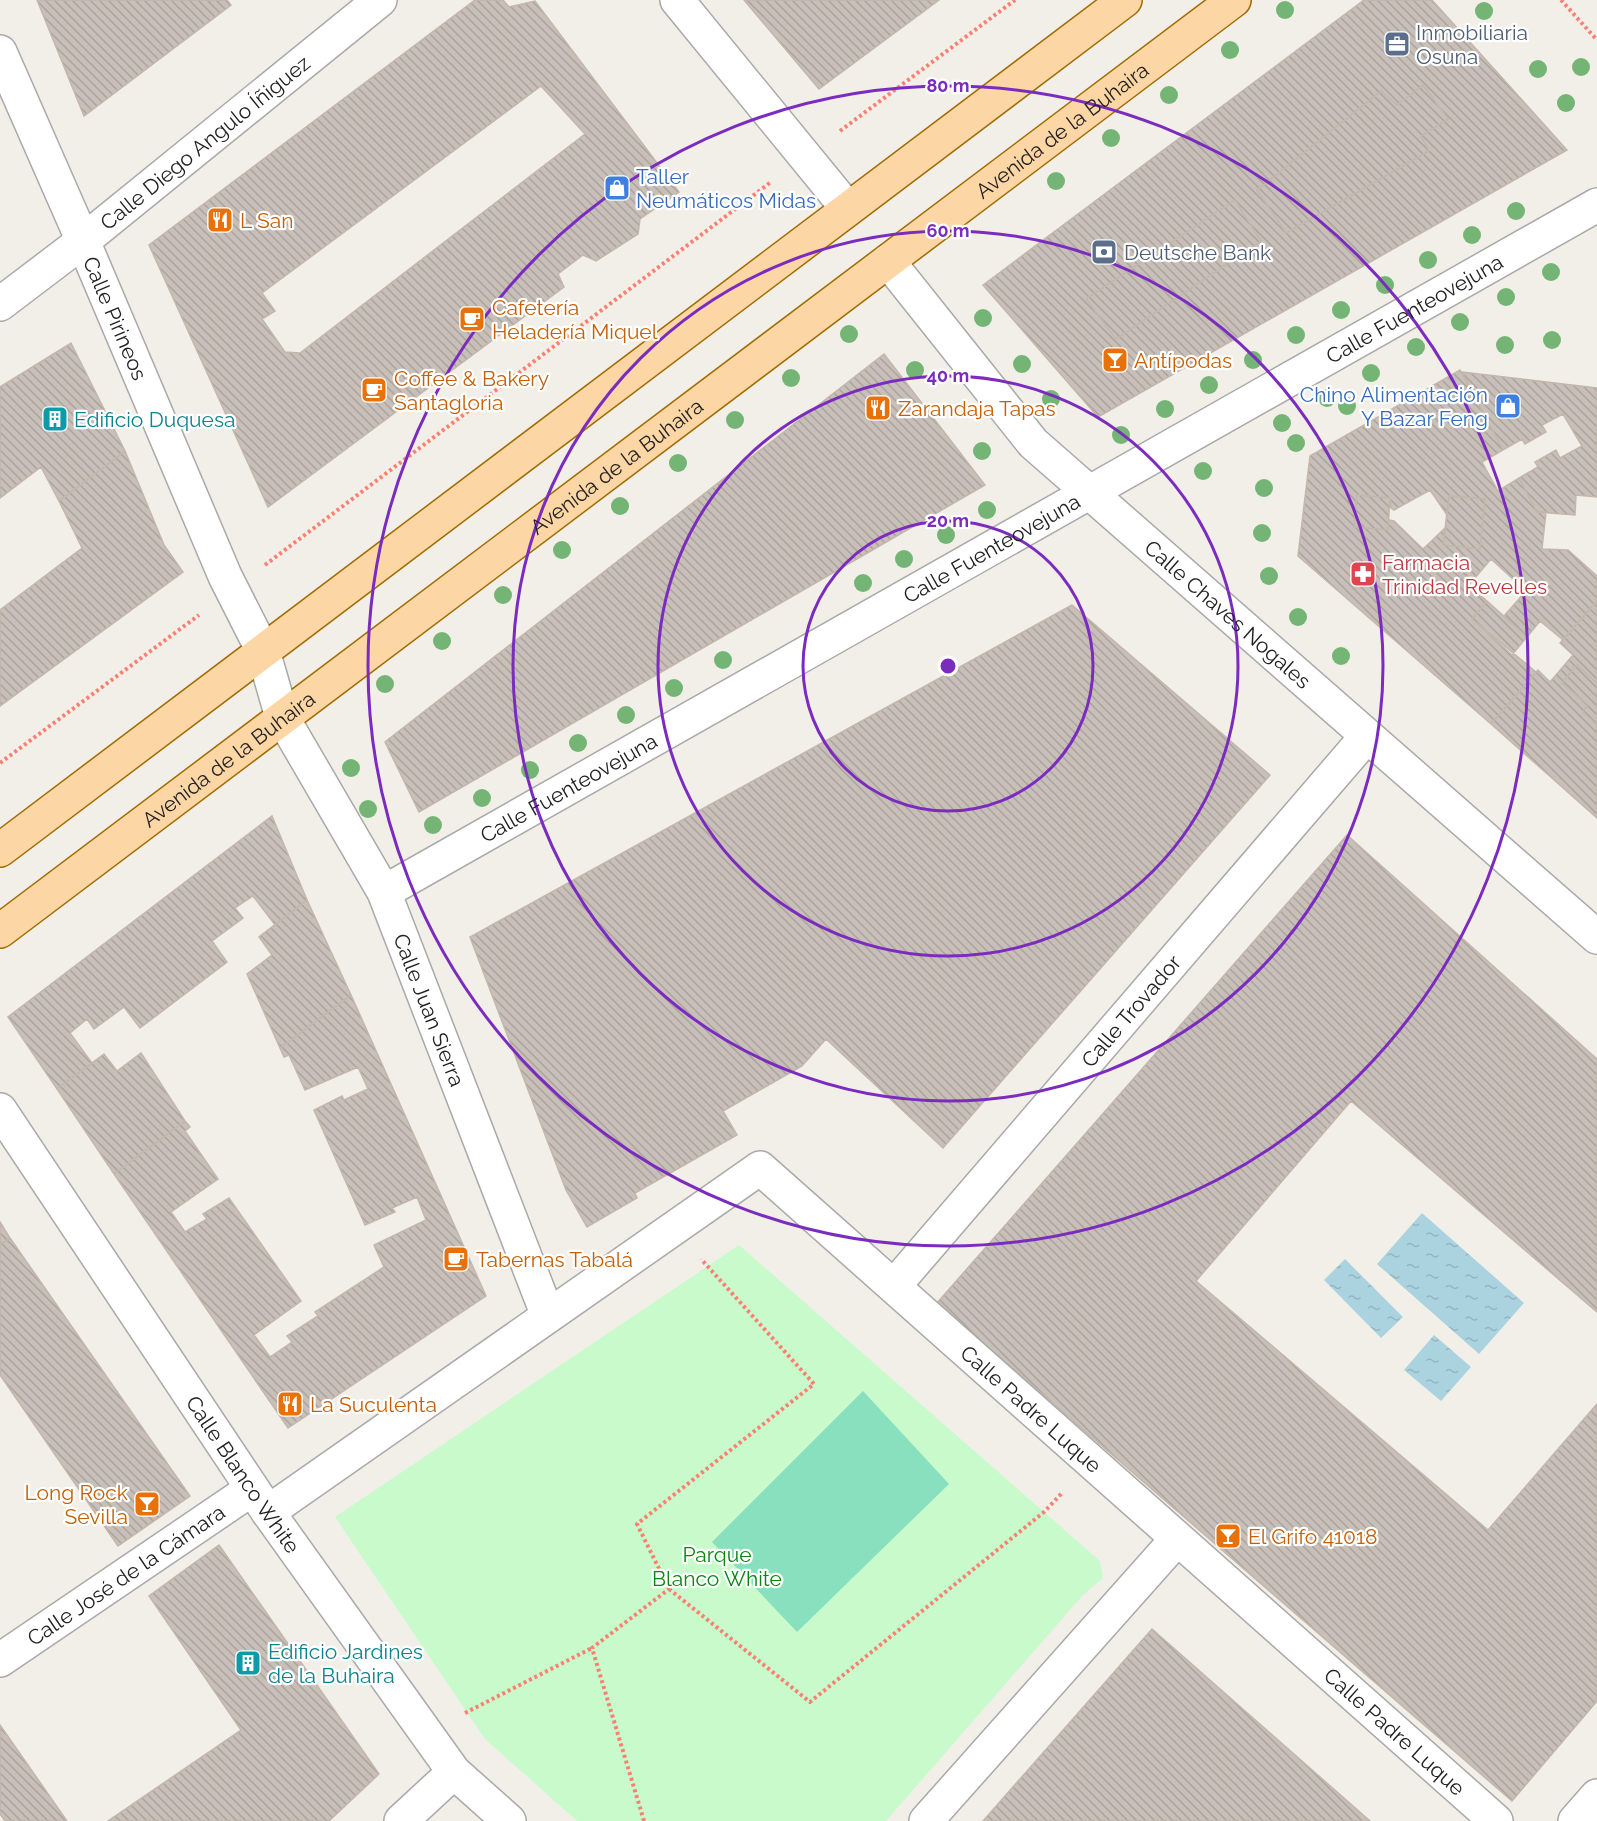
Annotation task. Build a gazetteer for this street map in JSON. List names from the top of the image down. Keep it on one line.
{"streets":{"main road":["Avenida de la Buhaira"],"street":["Calle Diego Angulo Íñiguez","Calle Fuenteovejuna","Calle Pirineos","Calle Chaves Nogales","Calle Juan Sierra","Calle Trovador","Calle Padre Luque","Calle Blanco White","Calle José de la Cámara"]},"crossings":[["Avenida de la Buhaira","Calle Pirineos"],["Avenida de la Buhaira","Calle Chaves Nogales"],["Avenida de la Buhaira","Calle Juan Sierra"],["Calle Diego Angulo Íñiguez","Calle Pirineos"],["Calle Fuenteovejuna","Calle Chaves Nogales"],["Calle Fuenteovejuna","Calle Juan Sierra"],["Calle Pirineos","Calle Juan Sierra"],["Calle Chaves Nogales","Calle Trovador"],["Calle Juan Sierra","Calle Padre Luque"],["Calle Juan Sierra","Calle José de la Cámara"],["Calle Trovador","Calle Padre Luque"],["Calle Padre Luque","Calle José de la Cámara"],["Calle Blanco White","Calle José de la Cámara"]],"parks":["Parque Blanco White"],"places":{"office":["Inmobiliaria Osuna"],"shop":["Taller Neumáticos Midas","Chino Alimentación Y Bazar Feng"],"restaurant":["L San","Zarandaja Tapas","La Suculenta"],"bank":["Deutsche Bank"],"cafe":["Cafetería Heladería Miquel","Coffee & Bakery Santagloria","Tabernas Tabalá"],"bar":["Antípodas","Long Rock Sevilla","El Grifo 41018"],"building":["Edificio Duquesa","Edificio Jardines de la Buhaira"],"pharmacy":["Farmacia Trinidad Revelles"]},"rings":["80 m","60 m","40 m","20 m"]}
